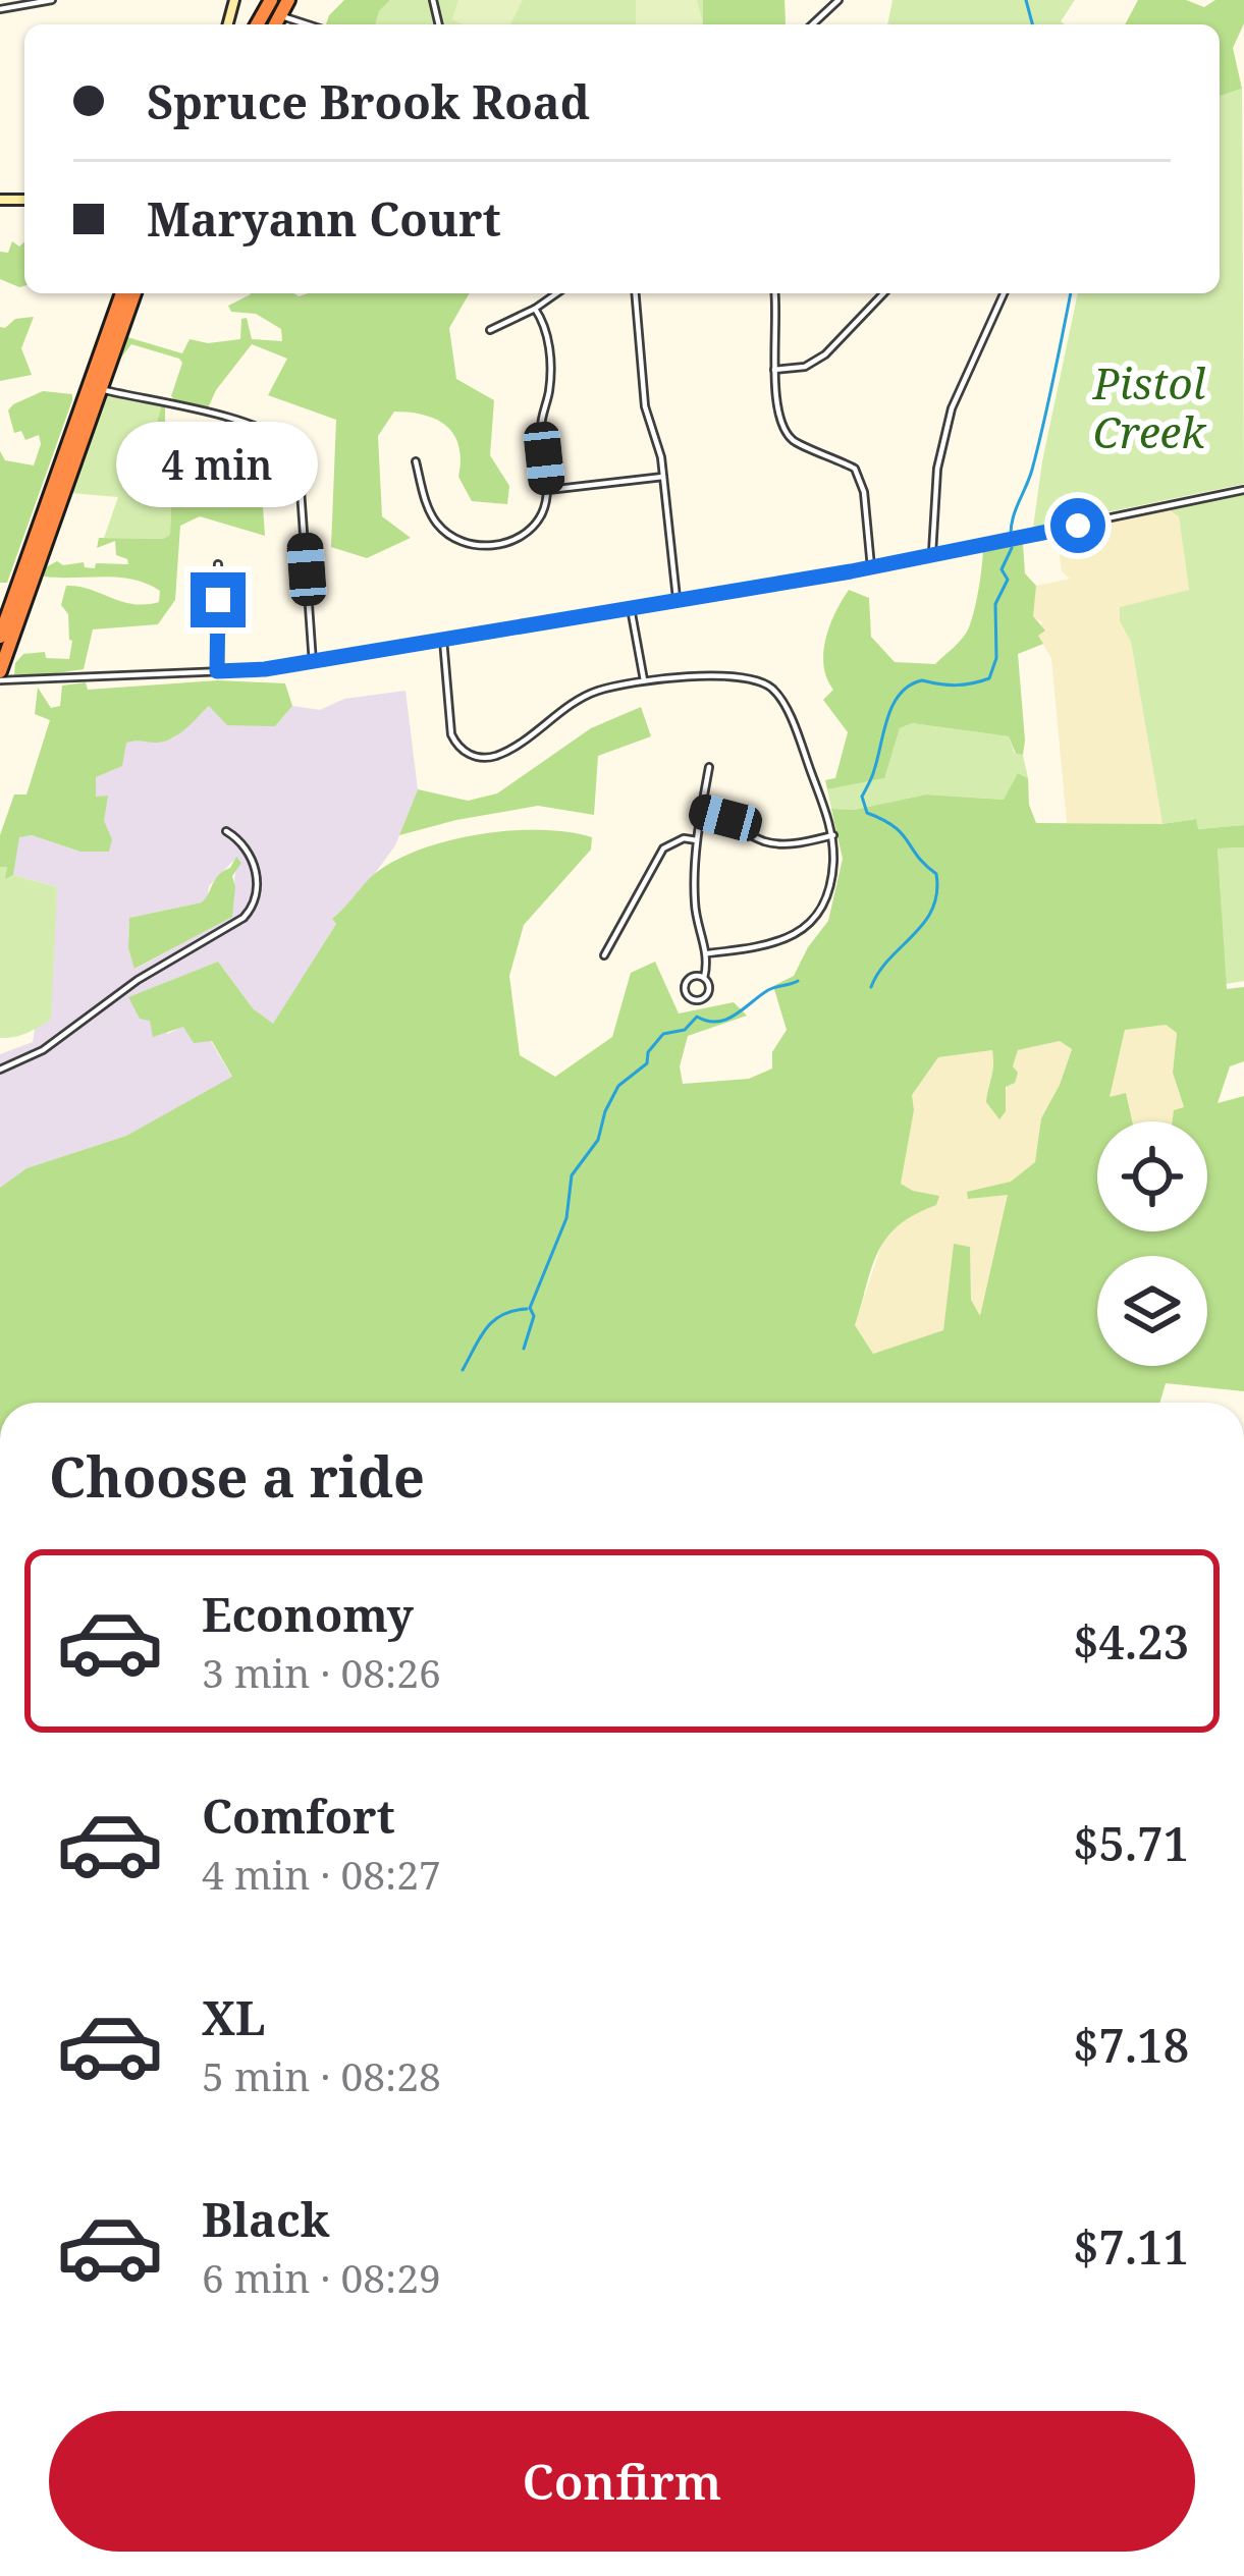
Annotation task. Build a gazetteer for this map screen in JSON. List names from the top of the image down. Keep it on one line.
{"parks":["Pistol Creek"],"page":{"banner":["Spruce Brook Road","Maryann Court"],"bubble":"4 min","heading":"Choose a ride","list":[{"name":"Economy","note":"3 min · 08:26","value":"$4.23"},{"name":"Comfort","note":"4 min · 08:27","value":"$5.71"},{"name":"XL","note":"5 min · 08:28","value":"$7.18"},{"name":"Black","note":"6 min · 08:29","value":"$7.11"}],"buttons":"Confirm"}}
